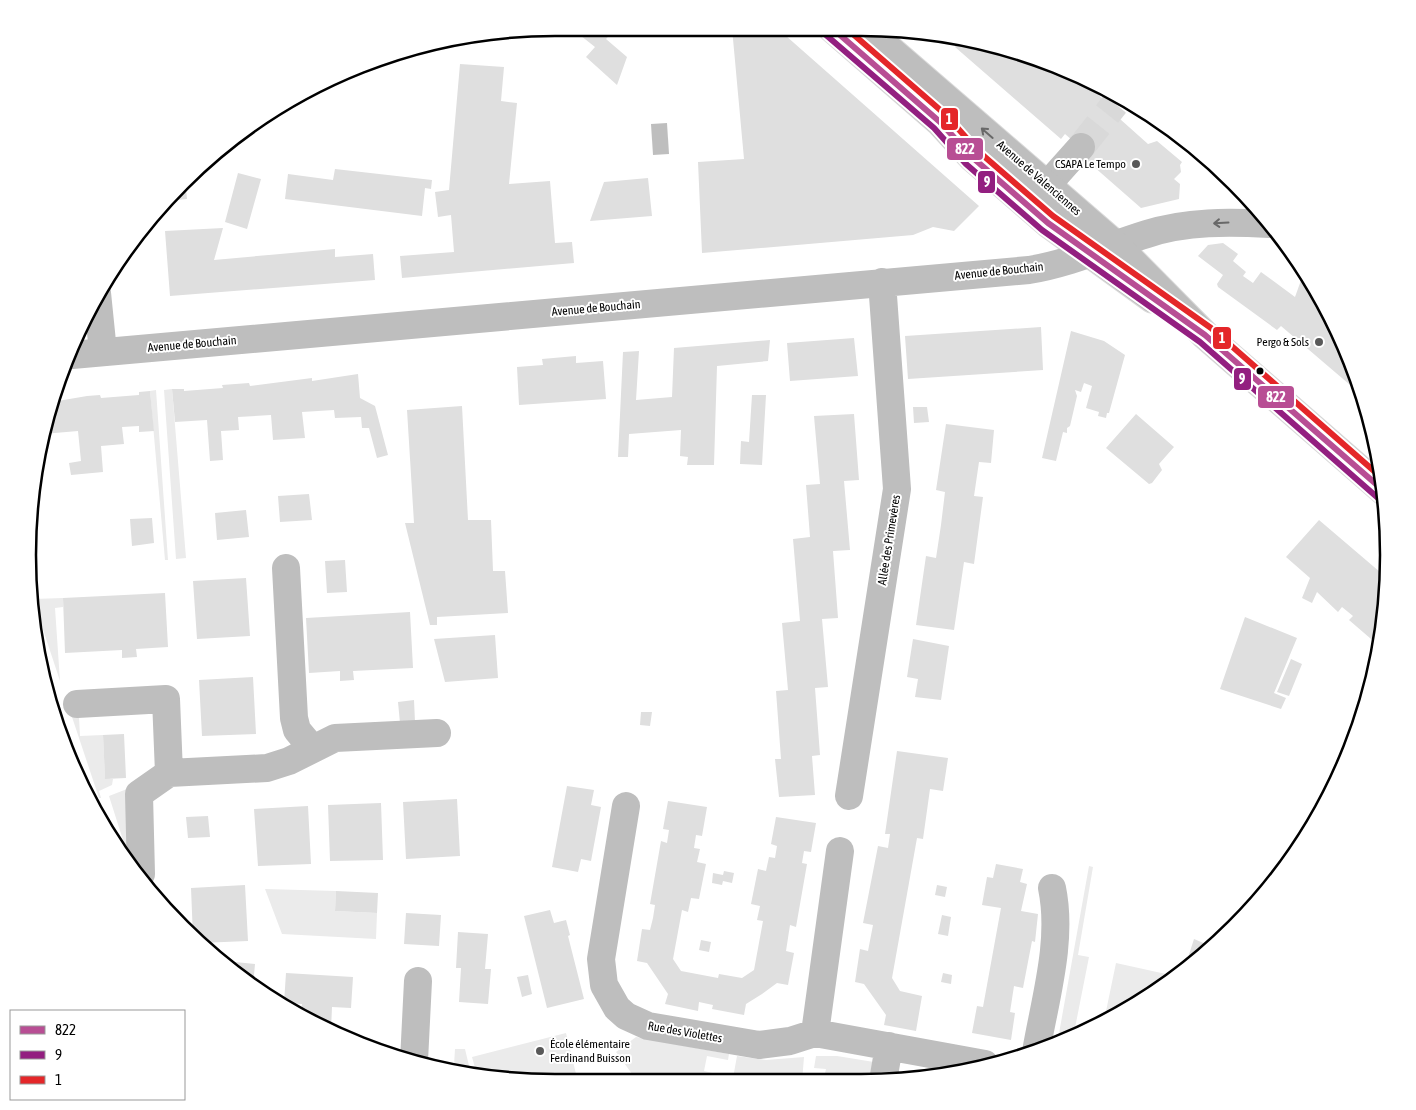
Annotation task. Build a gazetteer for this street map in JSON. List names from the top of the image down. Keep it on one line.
{"streets":{"street":["Avenue de Valenciennes","Avenue de Bouchain","Allée des Primevères","Rue des Violettes"]},"crossings":[["Avenue de Valenciennes","Avenue de Bouchain"],["Avenue de Bouchain","Allée des Primevères"]],"places":["CSAPA Le Tempo","Pergo & Sols","École élémentaire Ferdinand Buisson"],"lines":["transit line 822","transit line 9","transit line 1"],"legend":["822","9","1"]}
